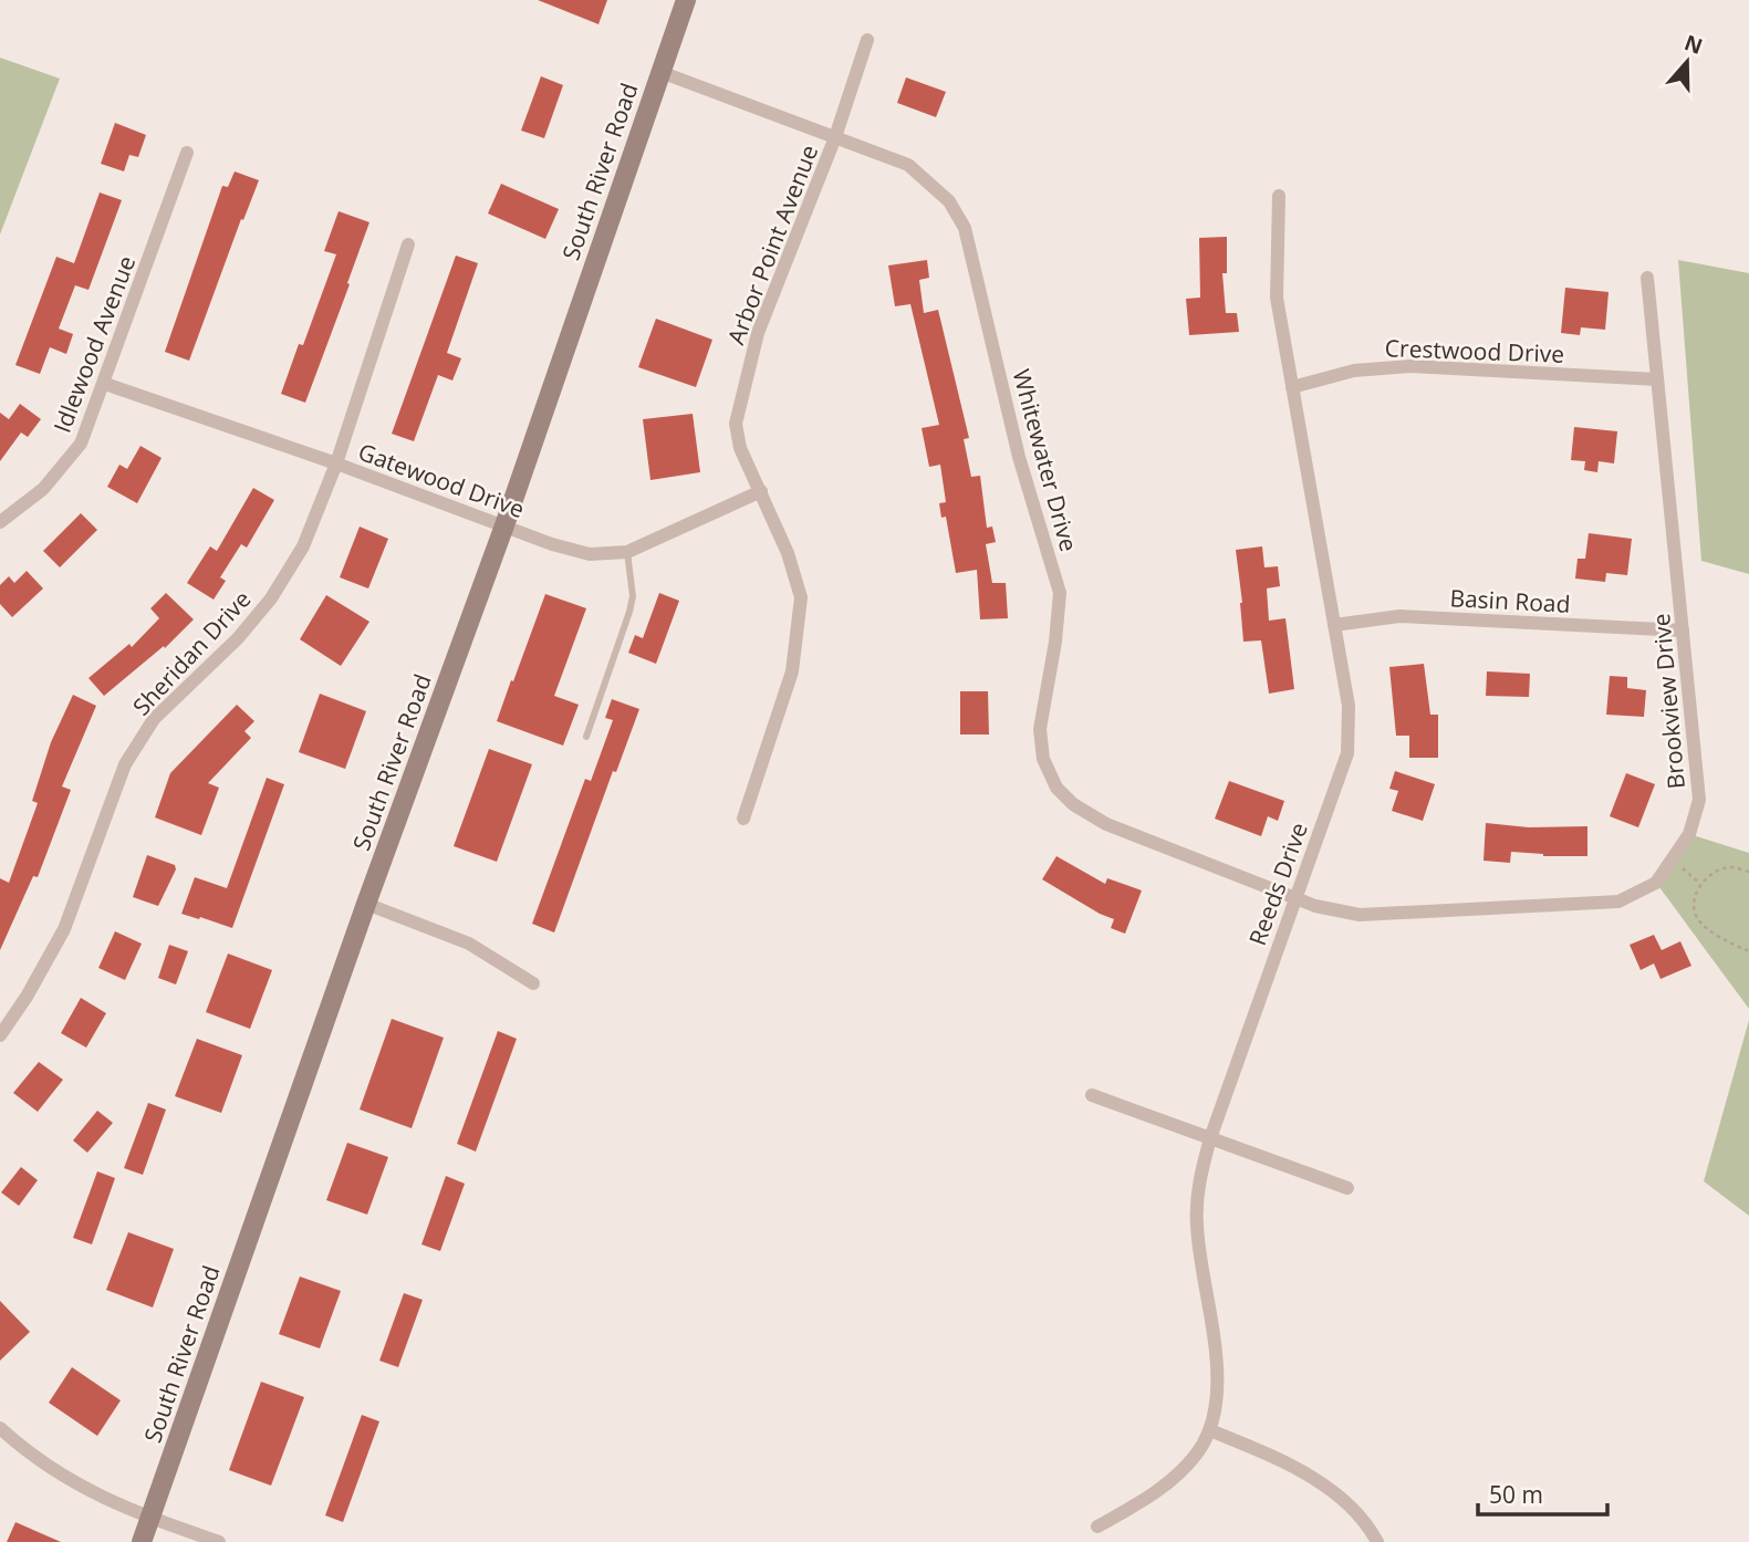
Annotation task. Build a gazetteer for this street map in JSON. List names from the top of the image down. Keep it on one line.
{"streets":{"street":["South River Road","Arbor Point Avenue","Idlewood Avenue","Crestwood Drive","Whitewater Drive","Gatewood Drive","Basin Road","Sheridan Drive","Brookview Drive","Reeds Drive"]},"crossings":[["South River Road","Whitewater Drive"],["South River Road","Gatewood Drive"],["Arbor Point Avenue","Whitewater Drive"],["Arbor Point Avenue","Gatewood Drive"],["Idlewood Avenue","Gatewood Drive"],["Crestwood Drive","Brookview Drive"],["Crestwood Drive","Reeds Drive"],["Whitewater Drive","Brookview Drive"],["Whitewater Drive","Reeds Drive"],["Gatewood Drive","Sheridan Drive"],["Basin Road","Brookview Drive"],["Basin Road","Reeds Drive"],["Brookview Drive","Reeds Drive"]],"scale_bar":"50 m","north":"top"}
